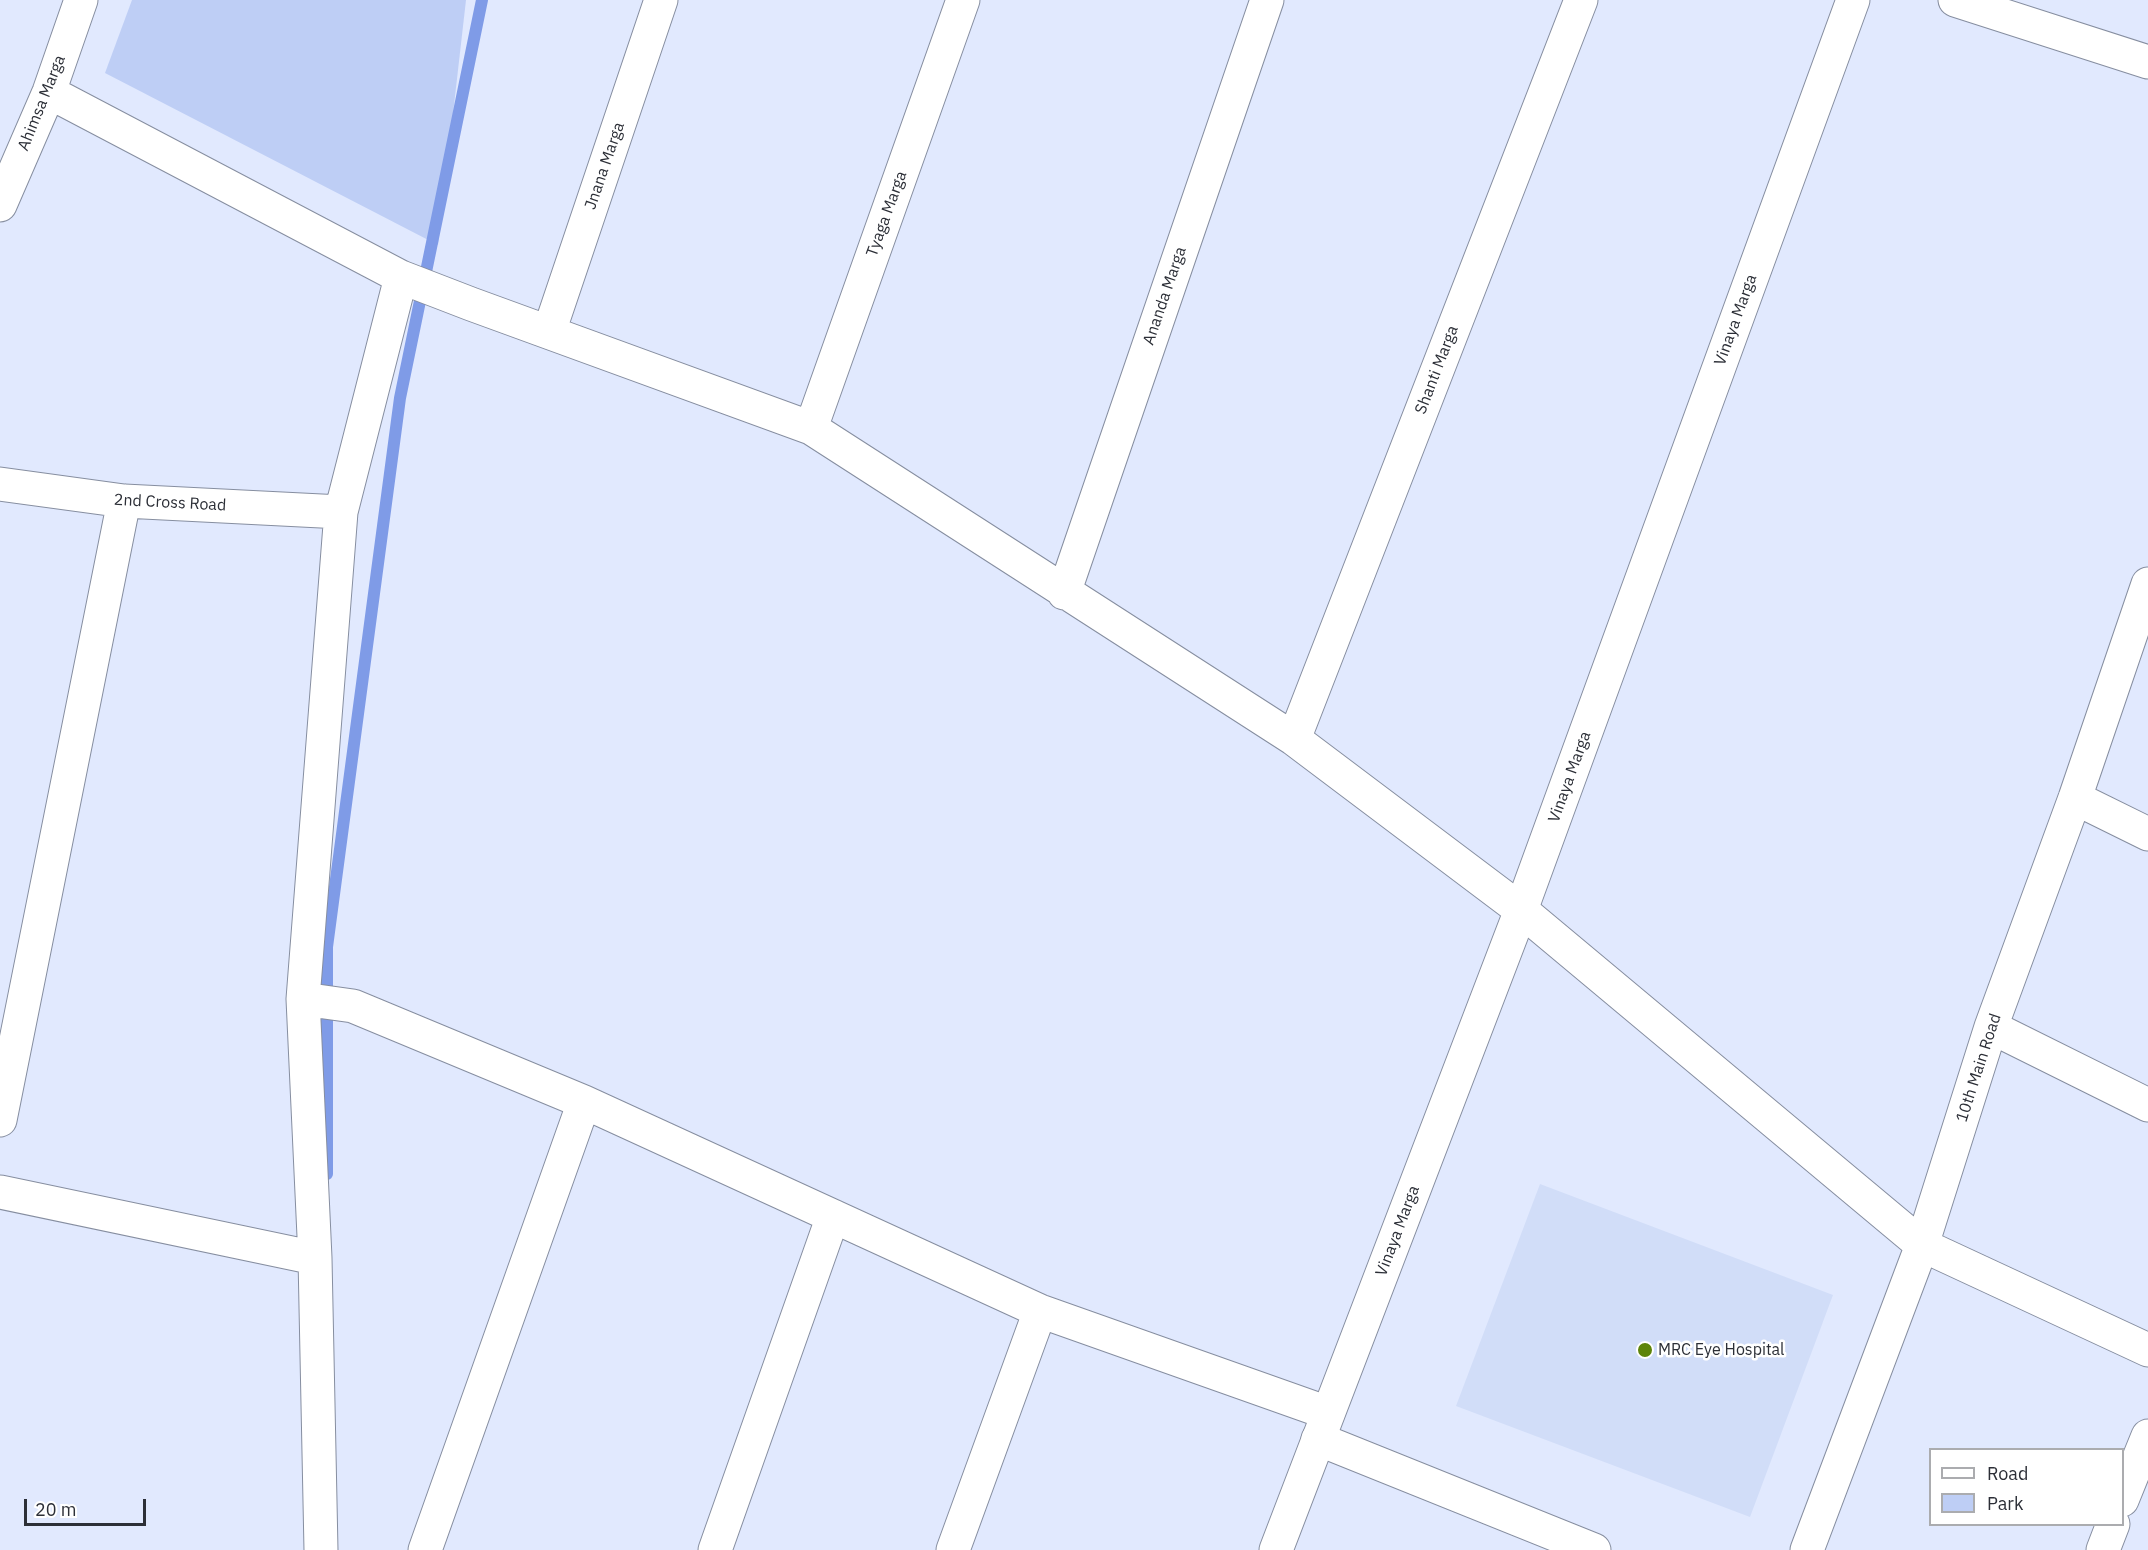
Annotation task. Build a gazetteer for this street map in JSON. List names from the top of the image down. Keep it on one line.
{"streets":{"street":["Ahimsa Marga","Jnana Marga","Tyaga Marga","Ananda Marga","Vinaya Marga","Shanti Marga","2nd Cross Road","10th Main Road"]},"places":["MRC Eye Hospital"],"legend":["Road","Park"],"scale_bar":"20 m"}
